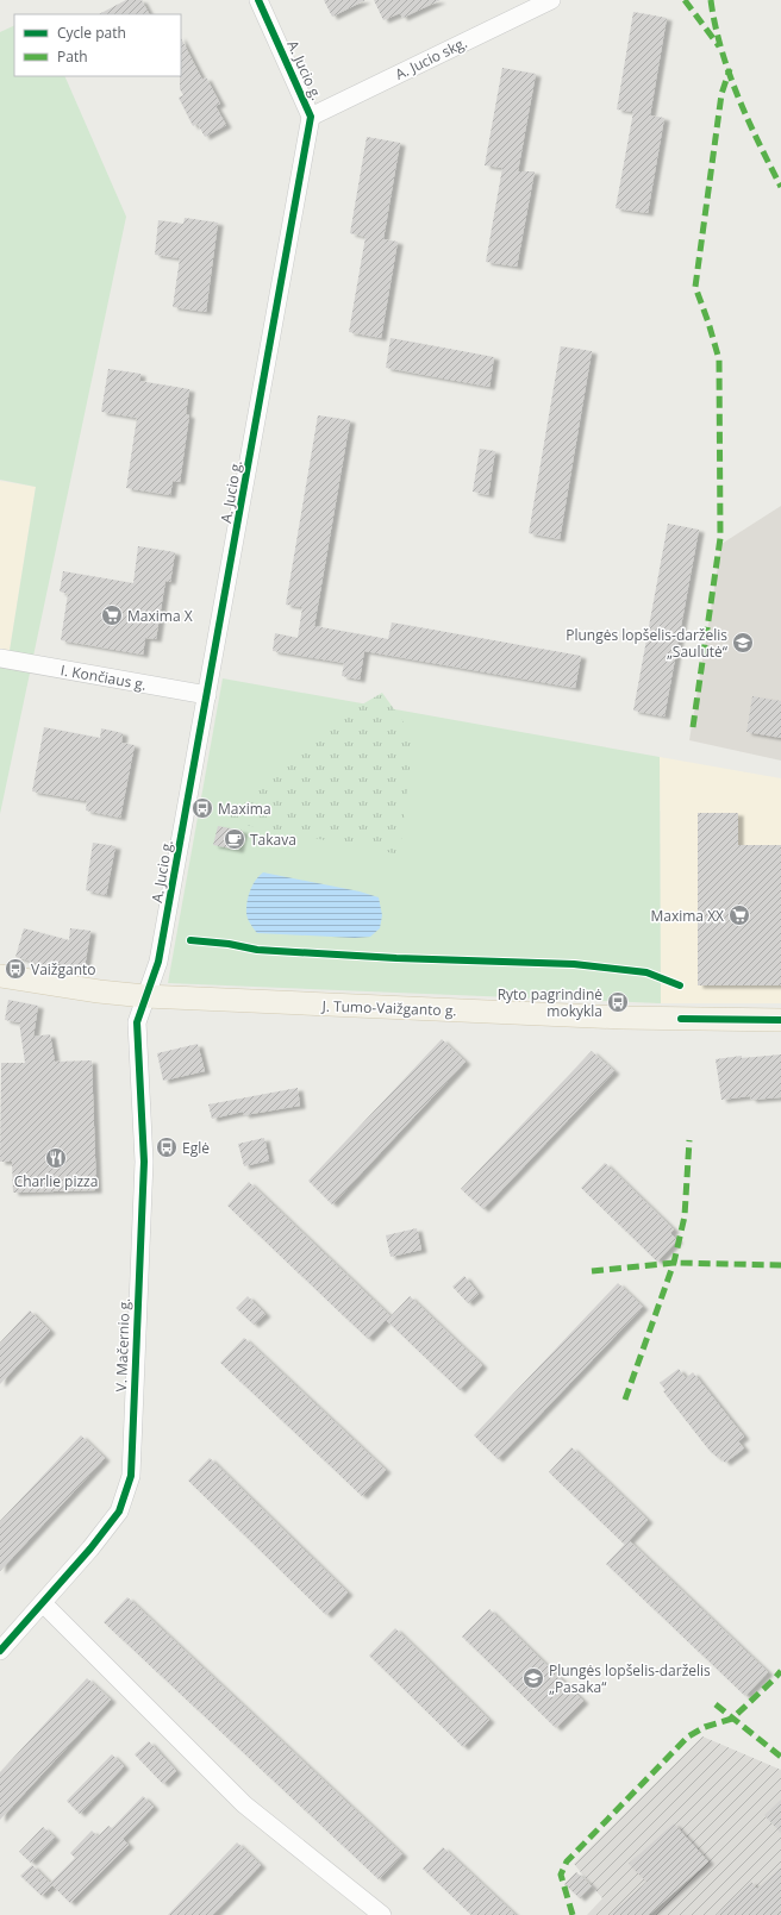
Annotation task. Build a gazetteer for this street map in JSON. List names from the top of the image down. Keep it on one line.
{"streets":{"main road":["J. Tumo-Vaižganto g."],"street":["A. Jucio skg.","A. Jucio g.","I. Končiaus g.","V. Mačernio g."]},"crossings":[["A. Jucio skg.","A. Jucio g."],["A. Jucio g.","I. Končiaus g."],["A. Jucio g.","J. Tumo-Vaižganto g."],["A. Jucio g.","V. Mačernio g."],["J. Tumo-Vaižganto g.","V. Mačernio g."]],"places":{"supermarket":["Maxima X","Maxima XX"],"school or university":["Plungės lopšelis-darželis „Saulutė“","Plungės lopšelis-darželis „Pasaka“"],"bus stop":["Maxima","Vaižganto","Ryto pagrindinė mokykla","Eglė"],"cafe":["Takava"],"restaurant":["Charlie pizza"]},"legend":["Cycle path","Path"]}
